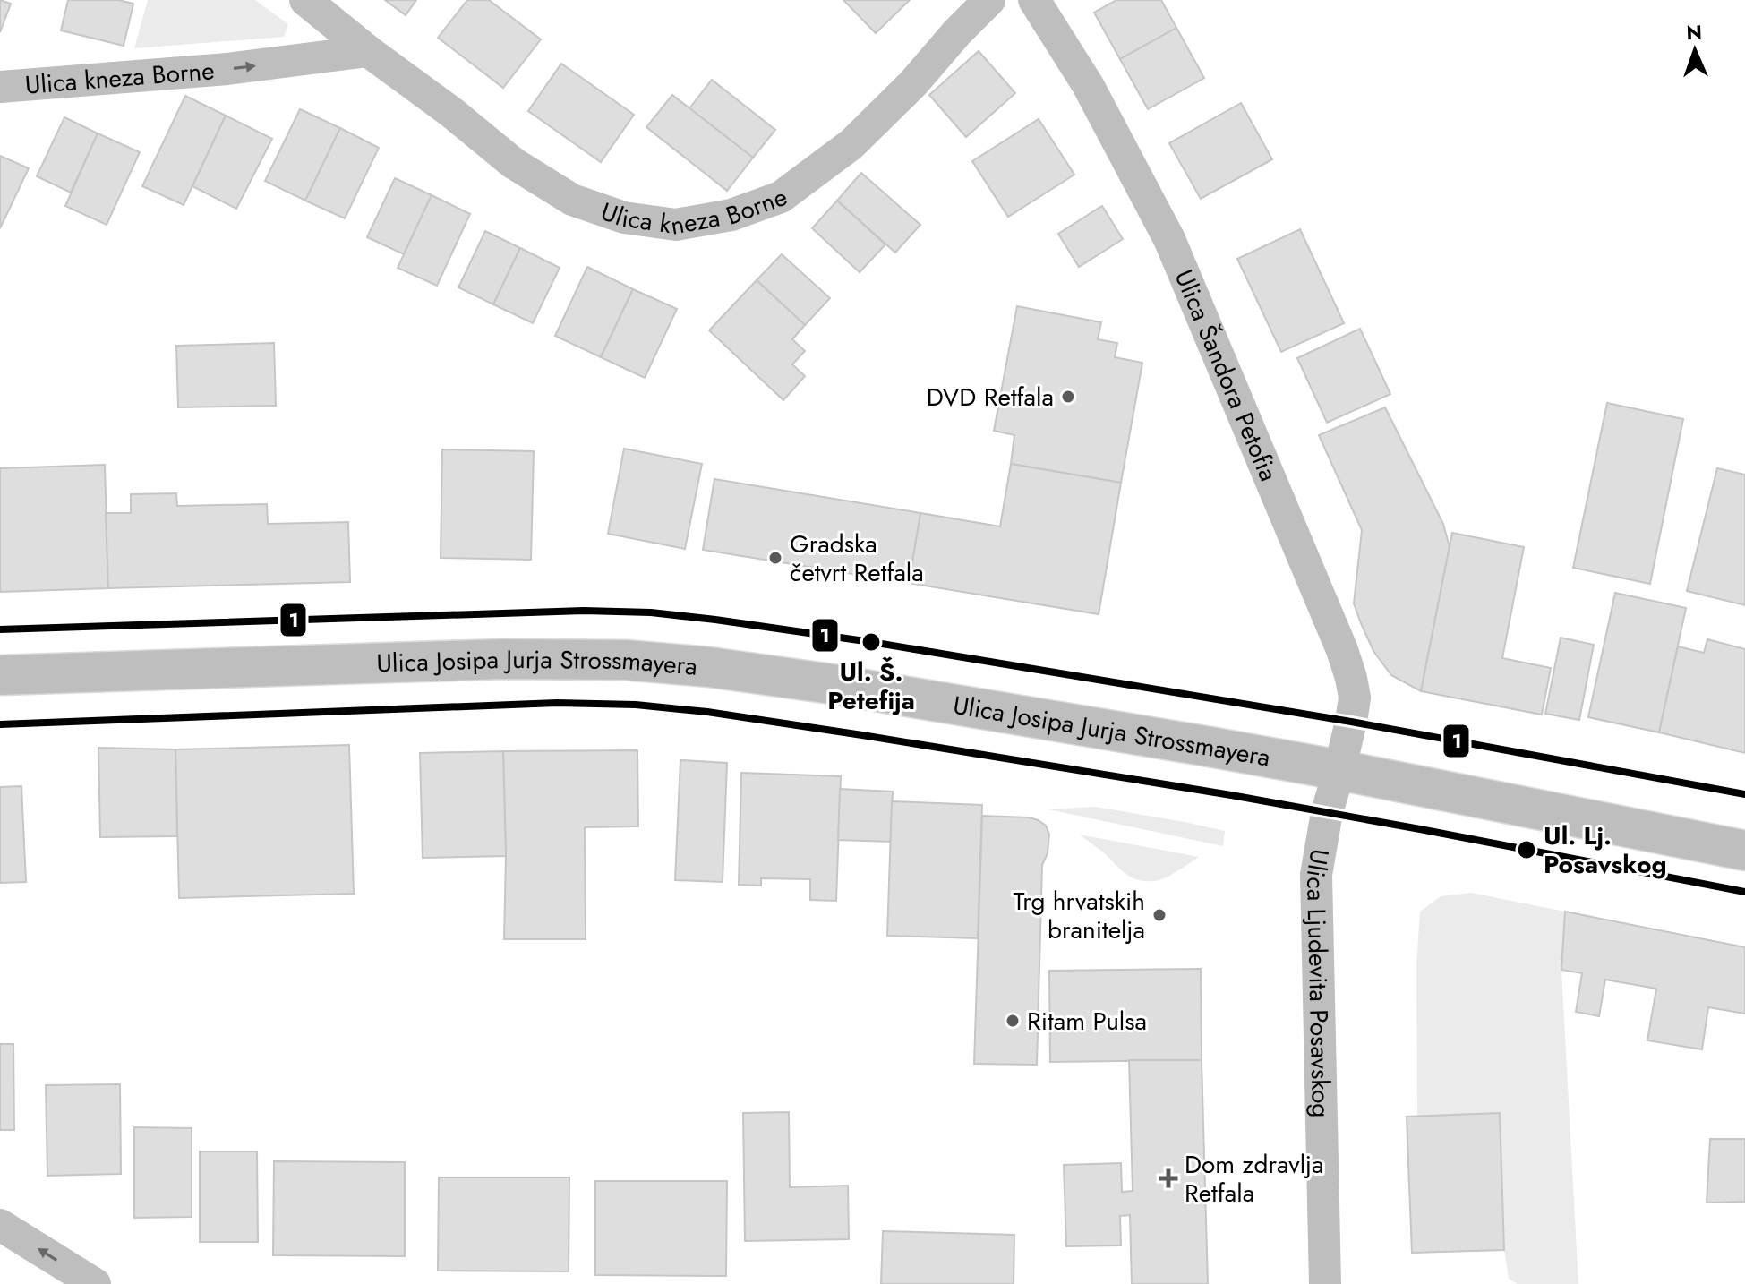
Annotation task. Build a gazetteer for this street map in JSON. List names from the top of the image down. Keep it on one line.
{"streets":{"main road":["Ulica Josipa Jurja Strossmayera"],"street":["Ulica kneza Borne","Ulica Šandora Petofia","Ulica Ljudevita Posavskog"]},"crossings":[["Ulica Šandora Petofia","Ulica Josipa Jurja Strossmayera"],["Ulica Šandora Petofia","Ulica Ljudevita Posavskog"],["Ulica Josipa Jurja Strossmayera","Ulica Ljudevita Posavskog"]],"places":{"other":["DVD Retfala","Gradska četvrt Retfala","Ul. Š. Petefija","Ul. Lj. Posavskog","Trg hrvatskih branitelja","Ritam Pulsa"],"health":["Dom zdravlja Retfala"]},"lines":["transit line 1"],"north":"top"}
